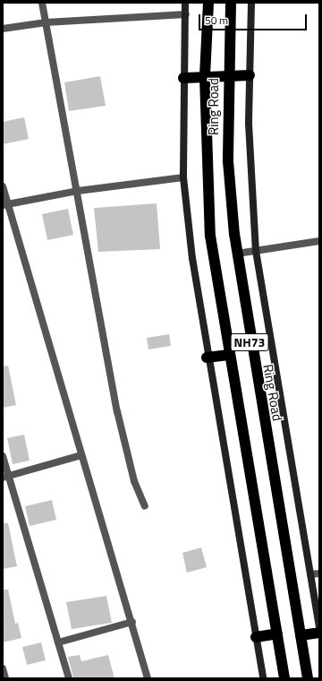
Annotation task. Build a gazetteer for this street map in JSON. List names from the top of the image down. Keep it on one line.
{"streets":{"highway":["Ring Road","NH73"]},"scale_bar":"50 m"}
